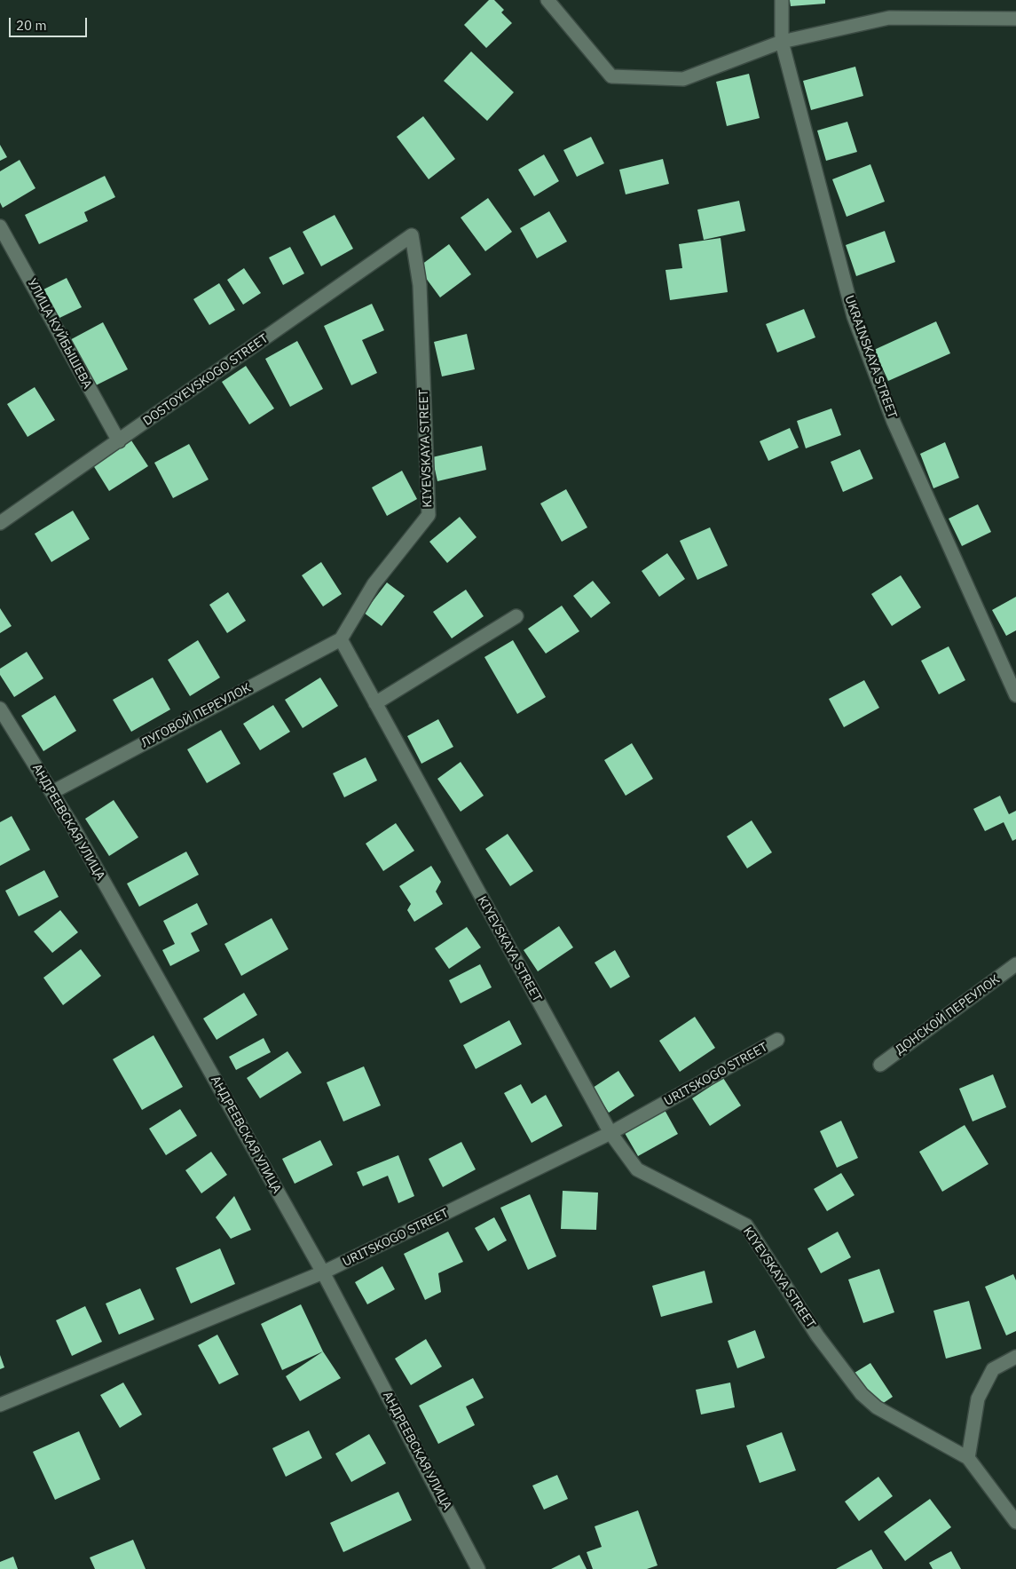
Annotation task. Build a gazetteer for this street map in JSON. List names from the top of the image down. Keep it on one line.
{"streets":{"street":["УЛИЦА КУЙБЫШЕВА","UKRAINSKAYA STREET","DOSTOYEVSKOGO STREET","KIYEVSKAYA STREET","ЛУГОВОЙ ПЕРЕУЛОК","АНДРЕЕВСКАЯ УЛИЦА","ДОНСКОЙ ПЕРЕУЛОК","URITSKOGO STREET"]},"crossings":[["УЛИЦА КУЙБЫШЕВА","DOSTOYEVSKOGO STREET"],["DOSTOYEVSKOGO STREET","KIYEVSKAYA STREET"],["KIYEVSKAYA STREET","ЛУГОВОЙ ПЕРЕУЛОК"],["KIYEVSKAYA STREET","URITSKOGO STREET"],["ЛУГОВОЙ ПЕРЕУЛОК","АНДРЕЕВСКАЯ УЛИЦА"],["АНДРЕЕВСКАЯ УЛИЦА","URITSKOGO STREET"]],"scale_bar":"20 m"}
